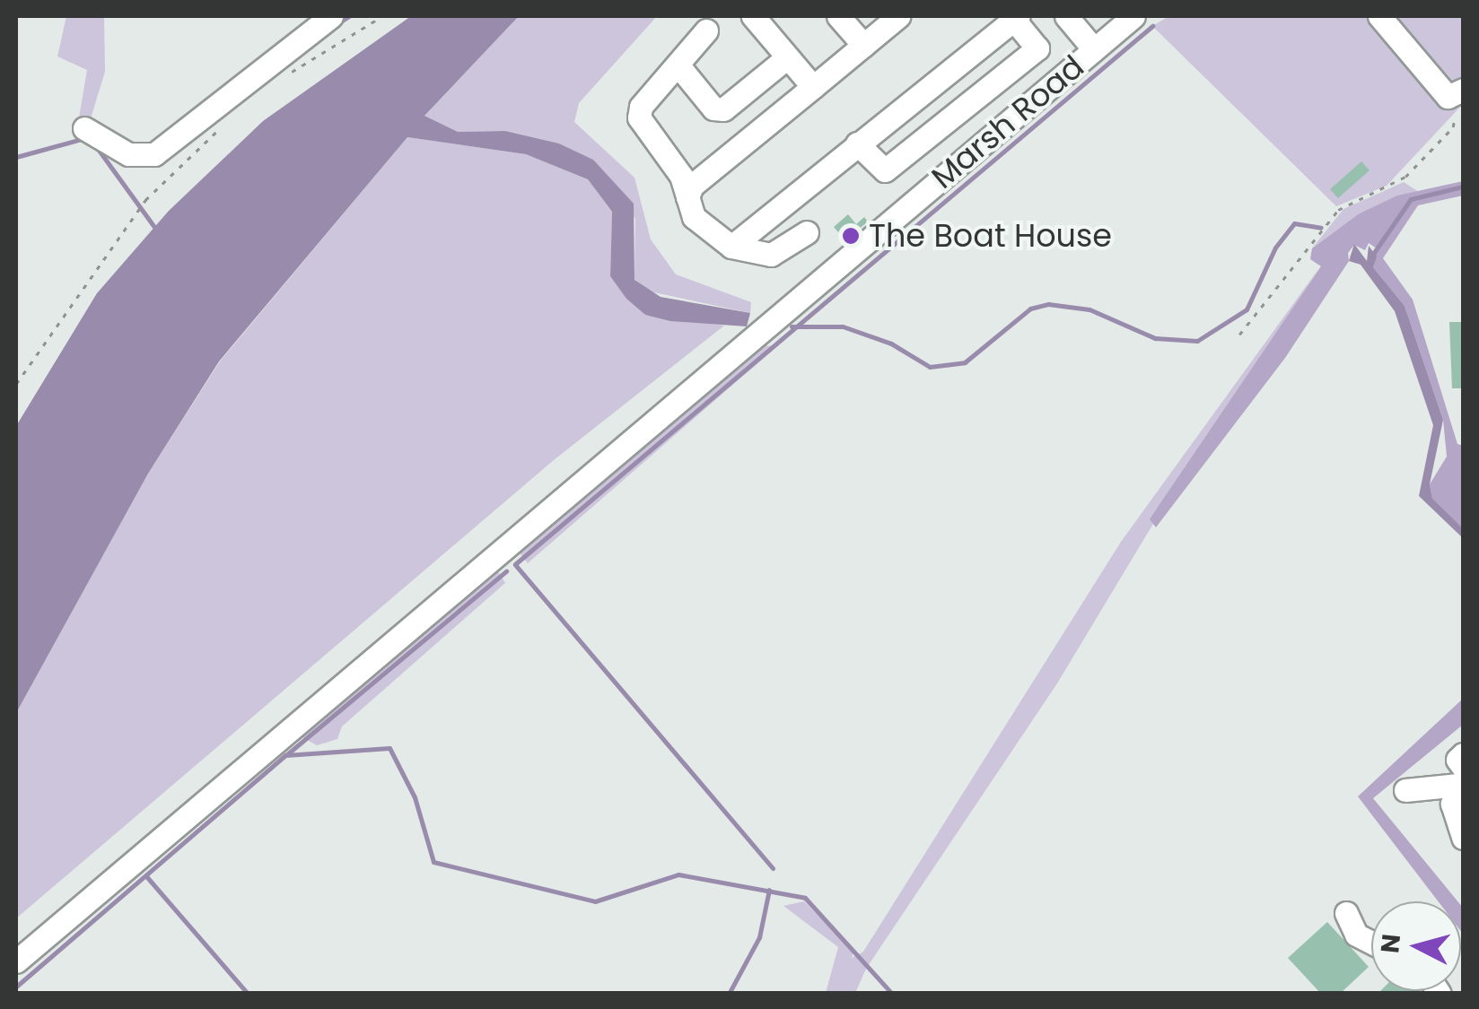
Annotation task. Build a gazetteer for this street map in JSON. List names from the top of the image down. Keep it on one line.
{"streets":{"street":["Marsh Road"]},"places":["The Boat House"],"north":"left"}
